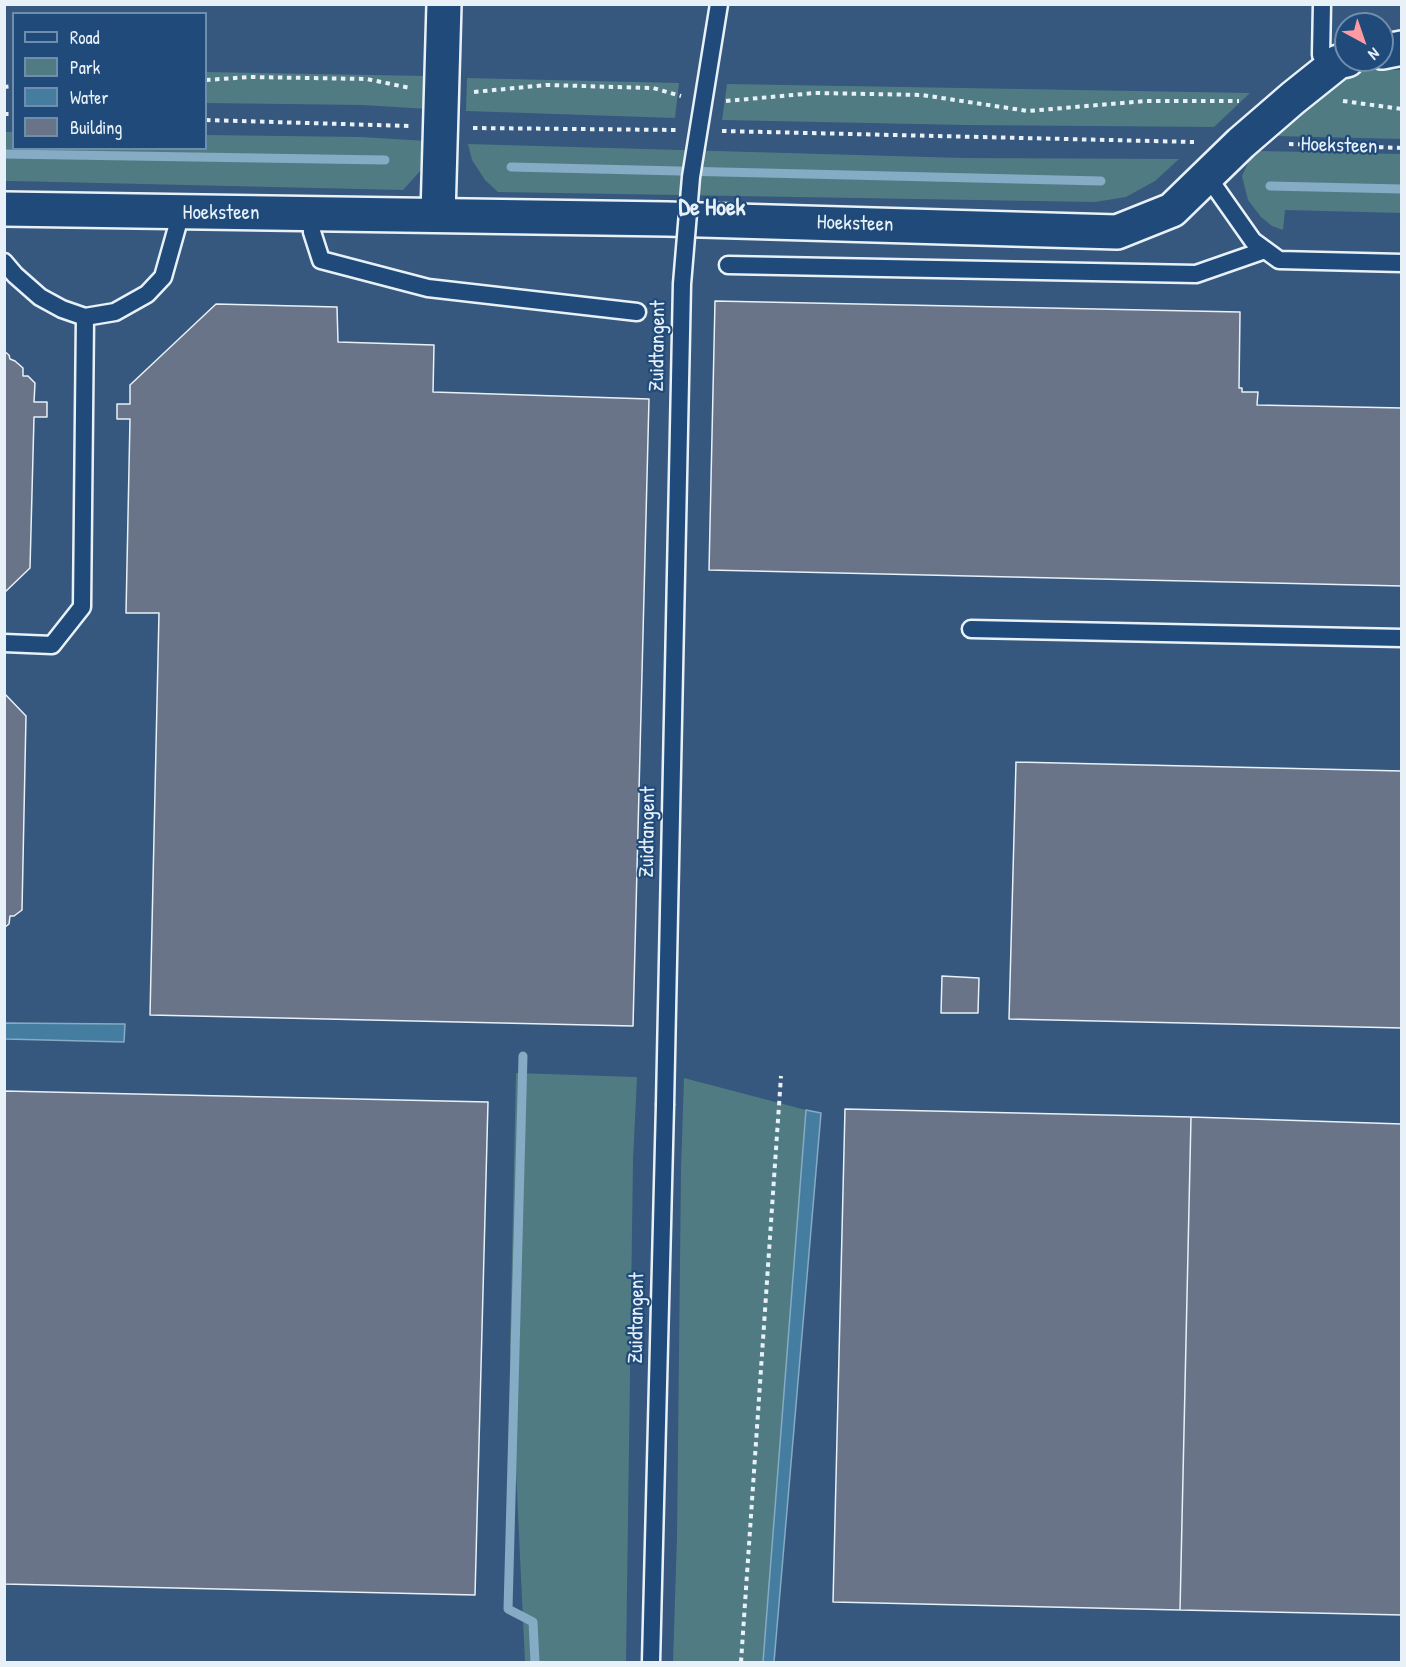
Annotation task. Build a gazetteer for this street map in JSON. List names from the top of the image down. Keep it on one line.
{"streets":{"street":["Hoeksteen"],"lane":["Zuidtangent"]},"districts":["De Hoek"],"legend":["Road","Park","Water","Building"],"north":"bottom right"}
